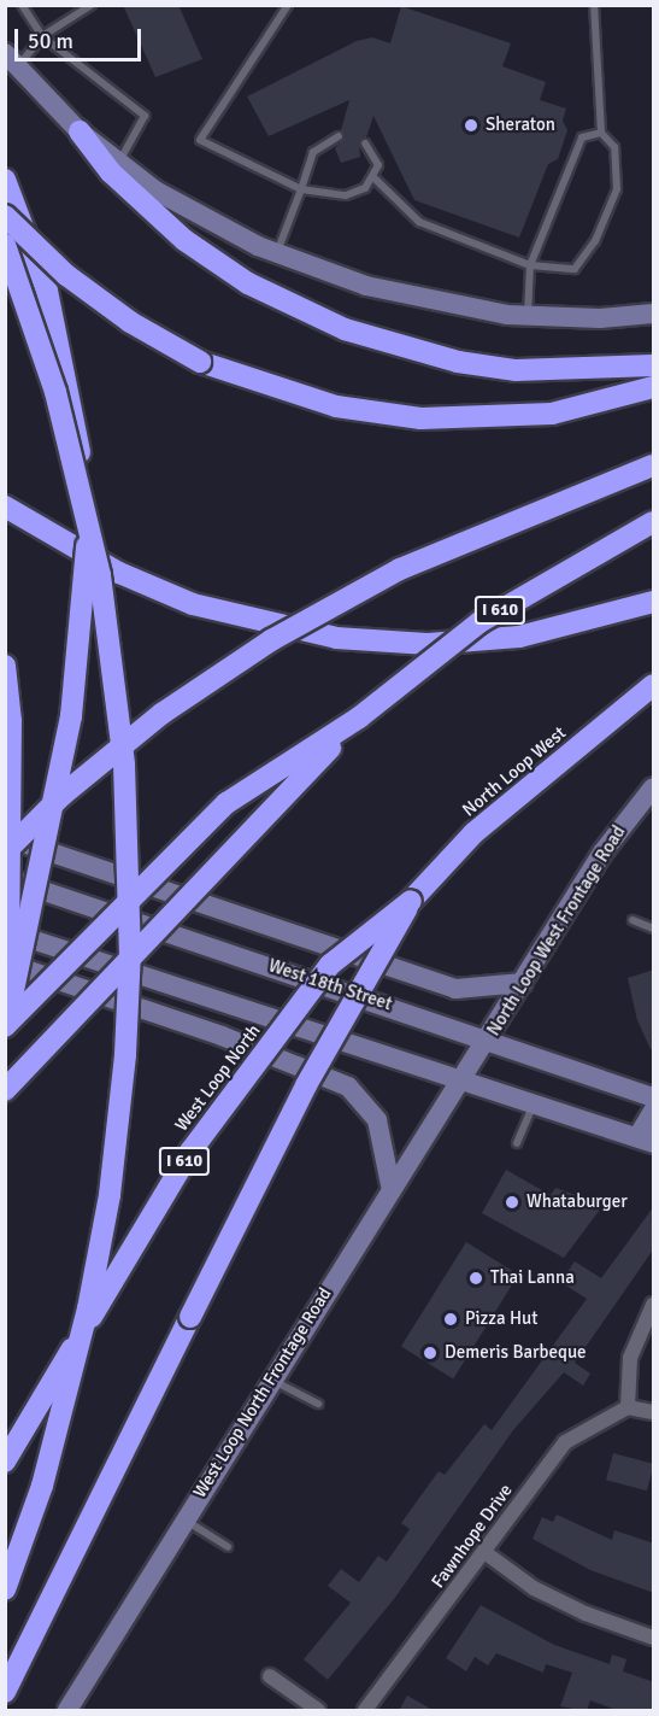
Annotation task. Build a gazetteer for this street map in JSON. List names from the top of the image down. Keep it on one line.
{"streets":{"highway":["I 610","North Loop West","West Loop North"],"main road":["North Loop West Frontage Road","West 18th Street","West Loop North Frontage Road"],"street":["Fawnhope Drive"]},"crossings":[["North Loop West","West Loop North"],["North Loop West Frontage Road","West 18th Street"],["North Loop West Frontage Road","West Loop North Frontage Road"]],"places":["Sheraton","Whataburger","Thai Lanna","Pizza Hut","Demeris Barbeque"],"scale_bar":"50 m"}
